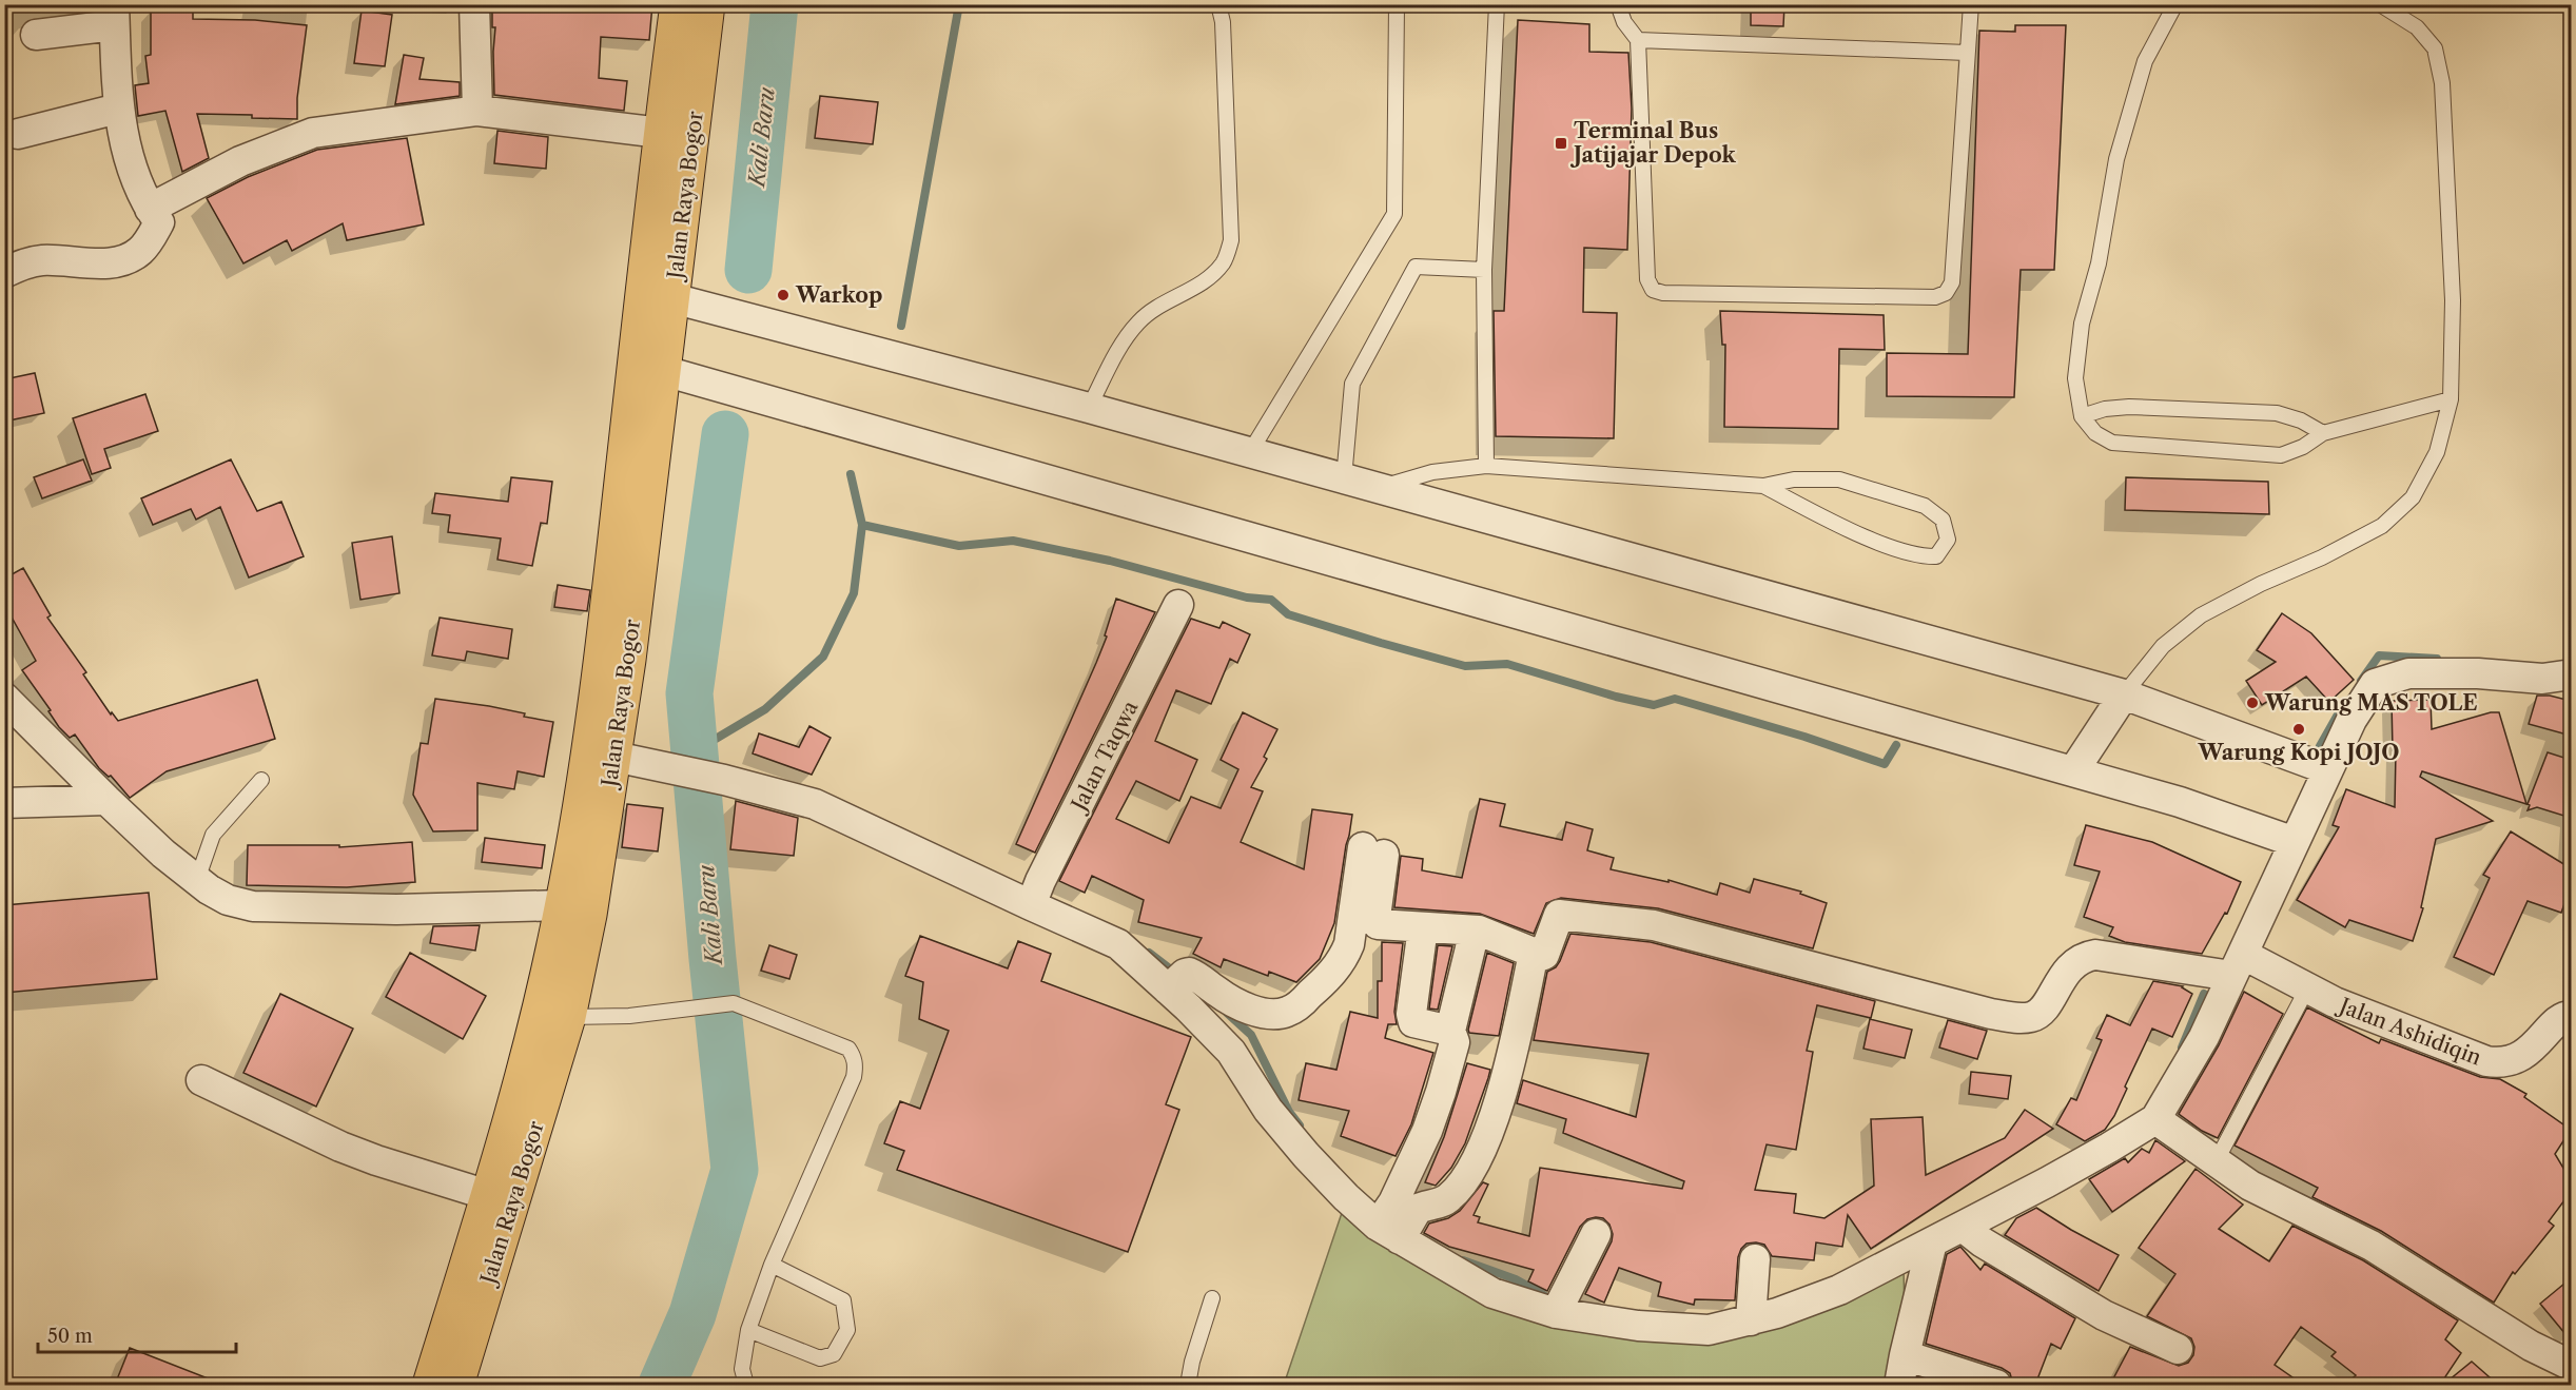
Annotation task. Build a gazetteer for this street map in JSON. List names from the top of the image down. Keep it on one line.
{"streets":{"highway":["Jalan Raya Bogor"],"street":["Jalan Taqwa","Jalan Ashidiqin"]},"water":["Kali Baru"],"places":{"transit":["Terminal Bus Jatijajar Depok"],"other":["Warkop","Warung MAS TOLE","Warung Kopi JOJO"]},"scale_bar":"50 m"}
